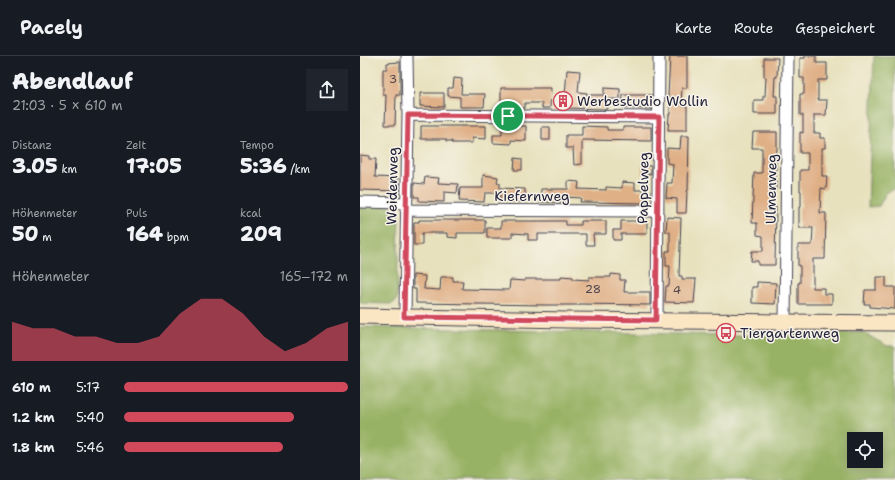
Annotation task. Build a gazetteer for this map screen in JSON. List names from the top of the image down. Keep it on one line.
{"streets":{"street":["Weidenweg","Pappelweg","Ulmenweg","Kiefernweg"]},"crossings":[["Weidenweg","Kiefernweg"],["Pappelweg","Kiefernweg"]],"places":{"building":["Werbestudio Wollin"],"bus stop":["Tiergartenweg"]},"house_numbers":["3","28","4"],"page":{"header":"Pacely","nav":["Karte","Route","Gespeichert"],"heading":["Abendlauf","21:03 · 5 × 610 m"],"stats":[["Distanz","3.05 km"],["Zeit","17:05"],["Tempo","5:36 /km"],["Höhenmeter","50 m"],["Puls","164 bpm"],["kcal","209"]],"chart":["Höhenmeter","165–172 m"],"list":[{"name":"610 m","note":"5:17"},{"name":"1.2 km","note":"5:40"},{"name":"1.8 km","note":"5:46"}]}}
